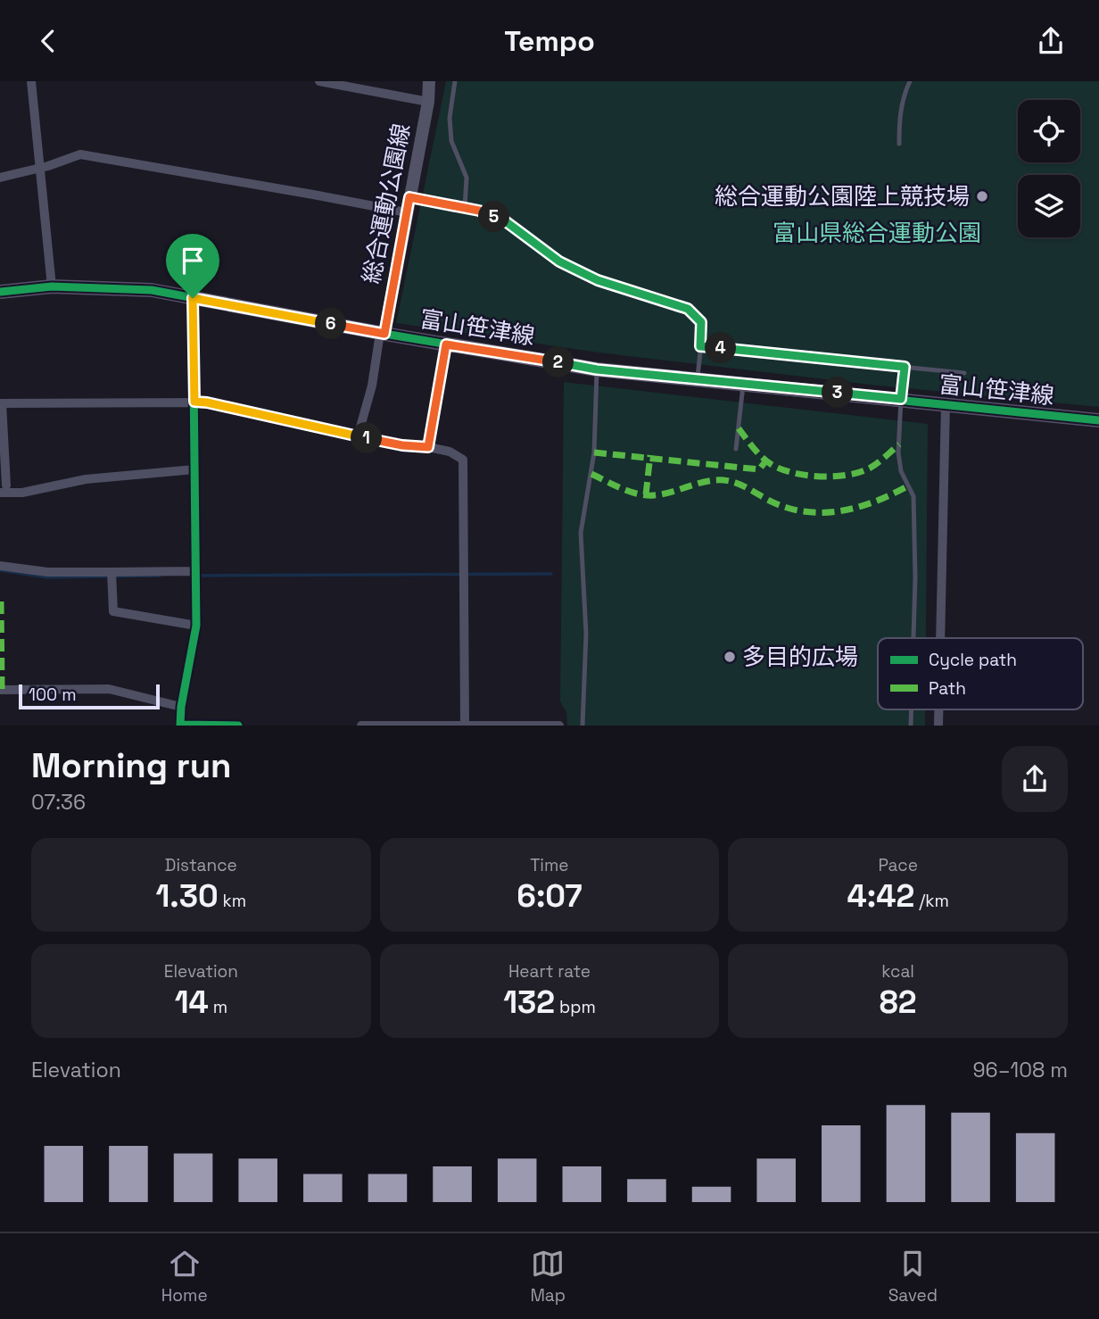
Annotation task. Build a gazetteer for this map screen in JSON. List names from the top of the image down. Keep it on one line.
{"streets":{"main road":["総合運動公園線","富山笹津線"]},"crossings":[["総合運動公園線","富山笹津線"]],"parks":["富山県総合運動公園"],"places":["総合運動公園陸上競技場","多目的広場"],"legend":["Cycle path","Path"],"scale_bar":"100 m","page":{"header":"Tempo","pins":["5","6","4","2","3","1"],"scale":"100 m","heading":["Morning run","07:36"],"stats":[["Distance","1.30 km"],["Time","6:07"],["Pace","4:42 /km"],["Elevation","14 m"],["Heart rate","132 bpm"],["kcal","82"]],"chart":["Elevation","96–108 m"],"tabs":["Home","Map","Saved"]}}
